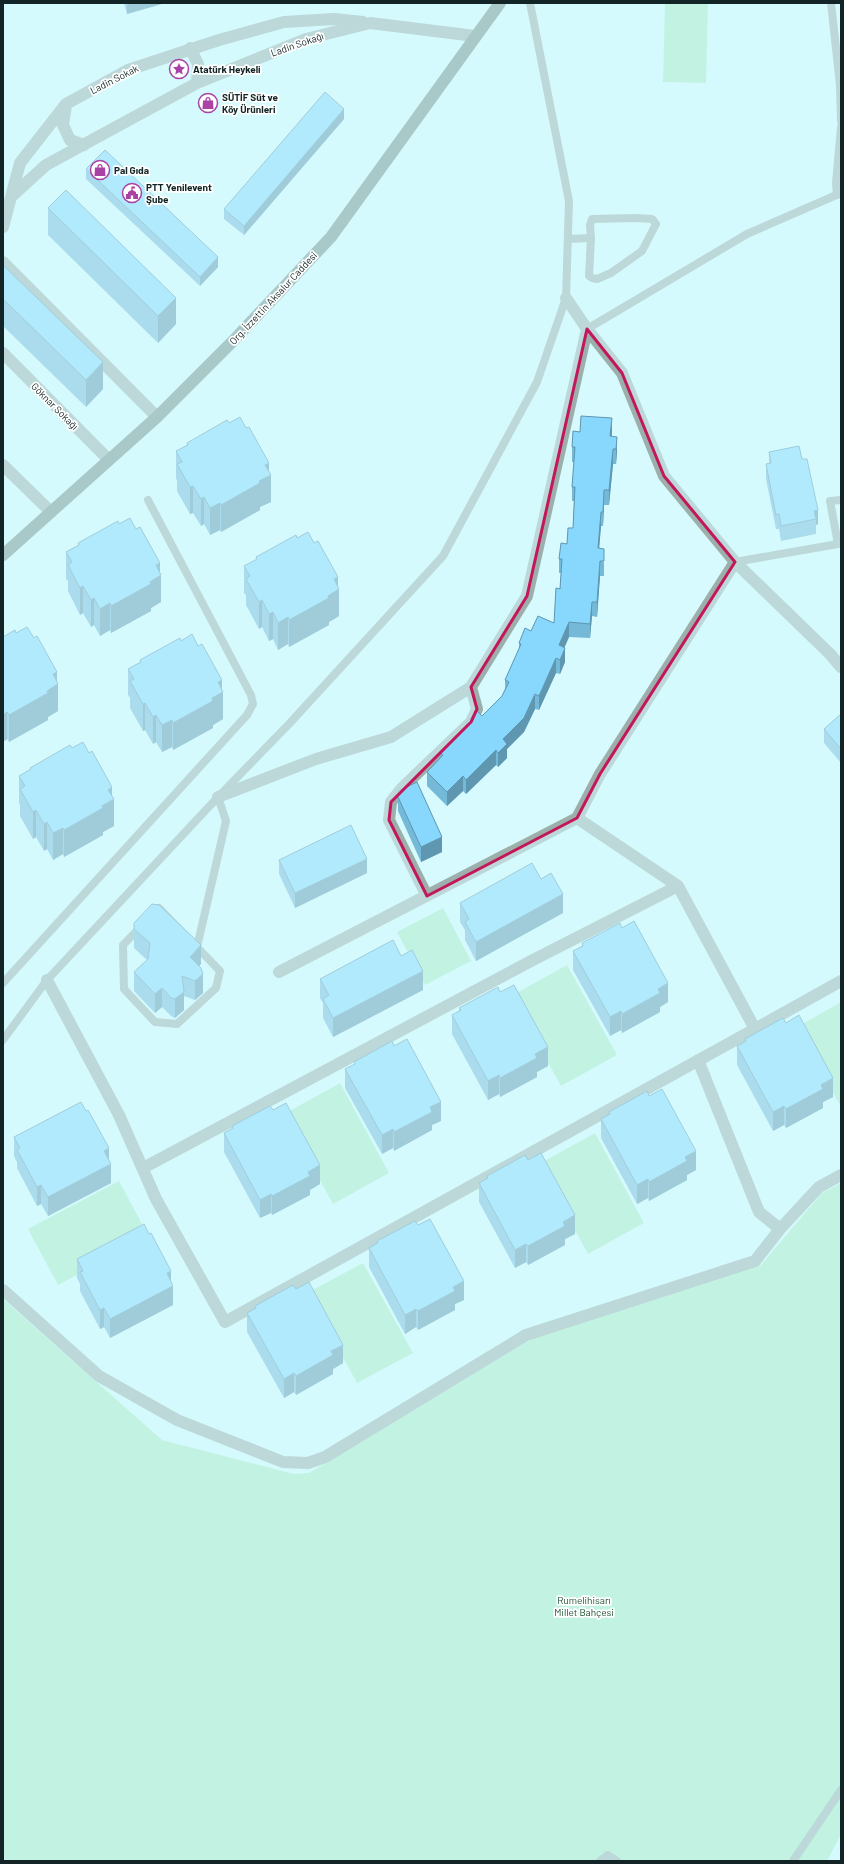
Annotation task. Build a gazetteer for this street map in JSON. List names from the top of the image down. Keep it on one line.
{"streets":{"main road":["Org. İzzettin Aksalur Caddesi"],"street":["Ladin Sokağı","Ladin Sokak","Göknar Sokağı"]},"crossings":[["Ladin Sokağı","Ladin Sokak"],["Ladin Sokağı","Org. İzzettin Aksalur Caddesi"],["Org. İzzettin Aksalur Caddesi","Göknar Sokağı"]],"parks":["Rumelihisarı Millet Bahçesi"],"places":{"place":["Atatürk Heykeli"],"shop":["SÜTİF Süt ve Köy Ürünleri","Pal Gıda"],"public building":["PTT Yenilevent Şube"]}}
